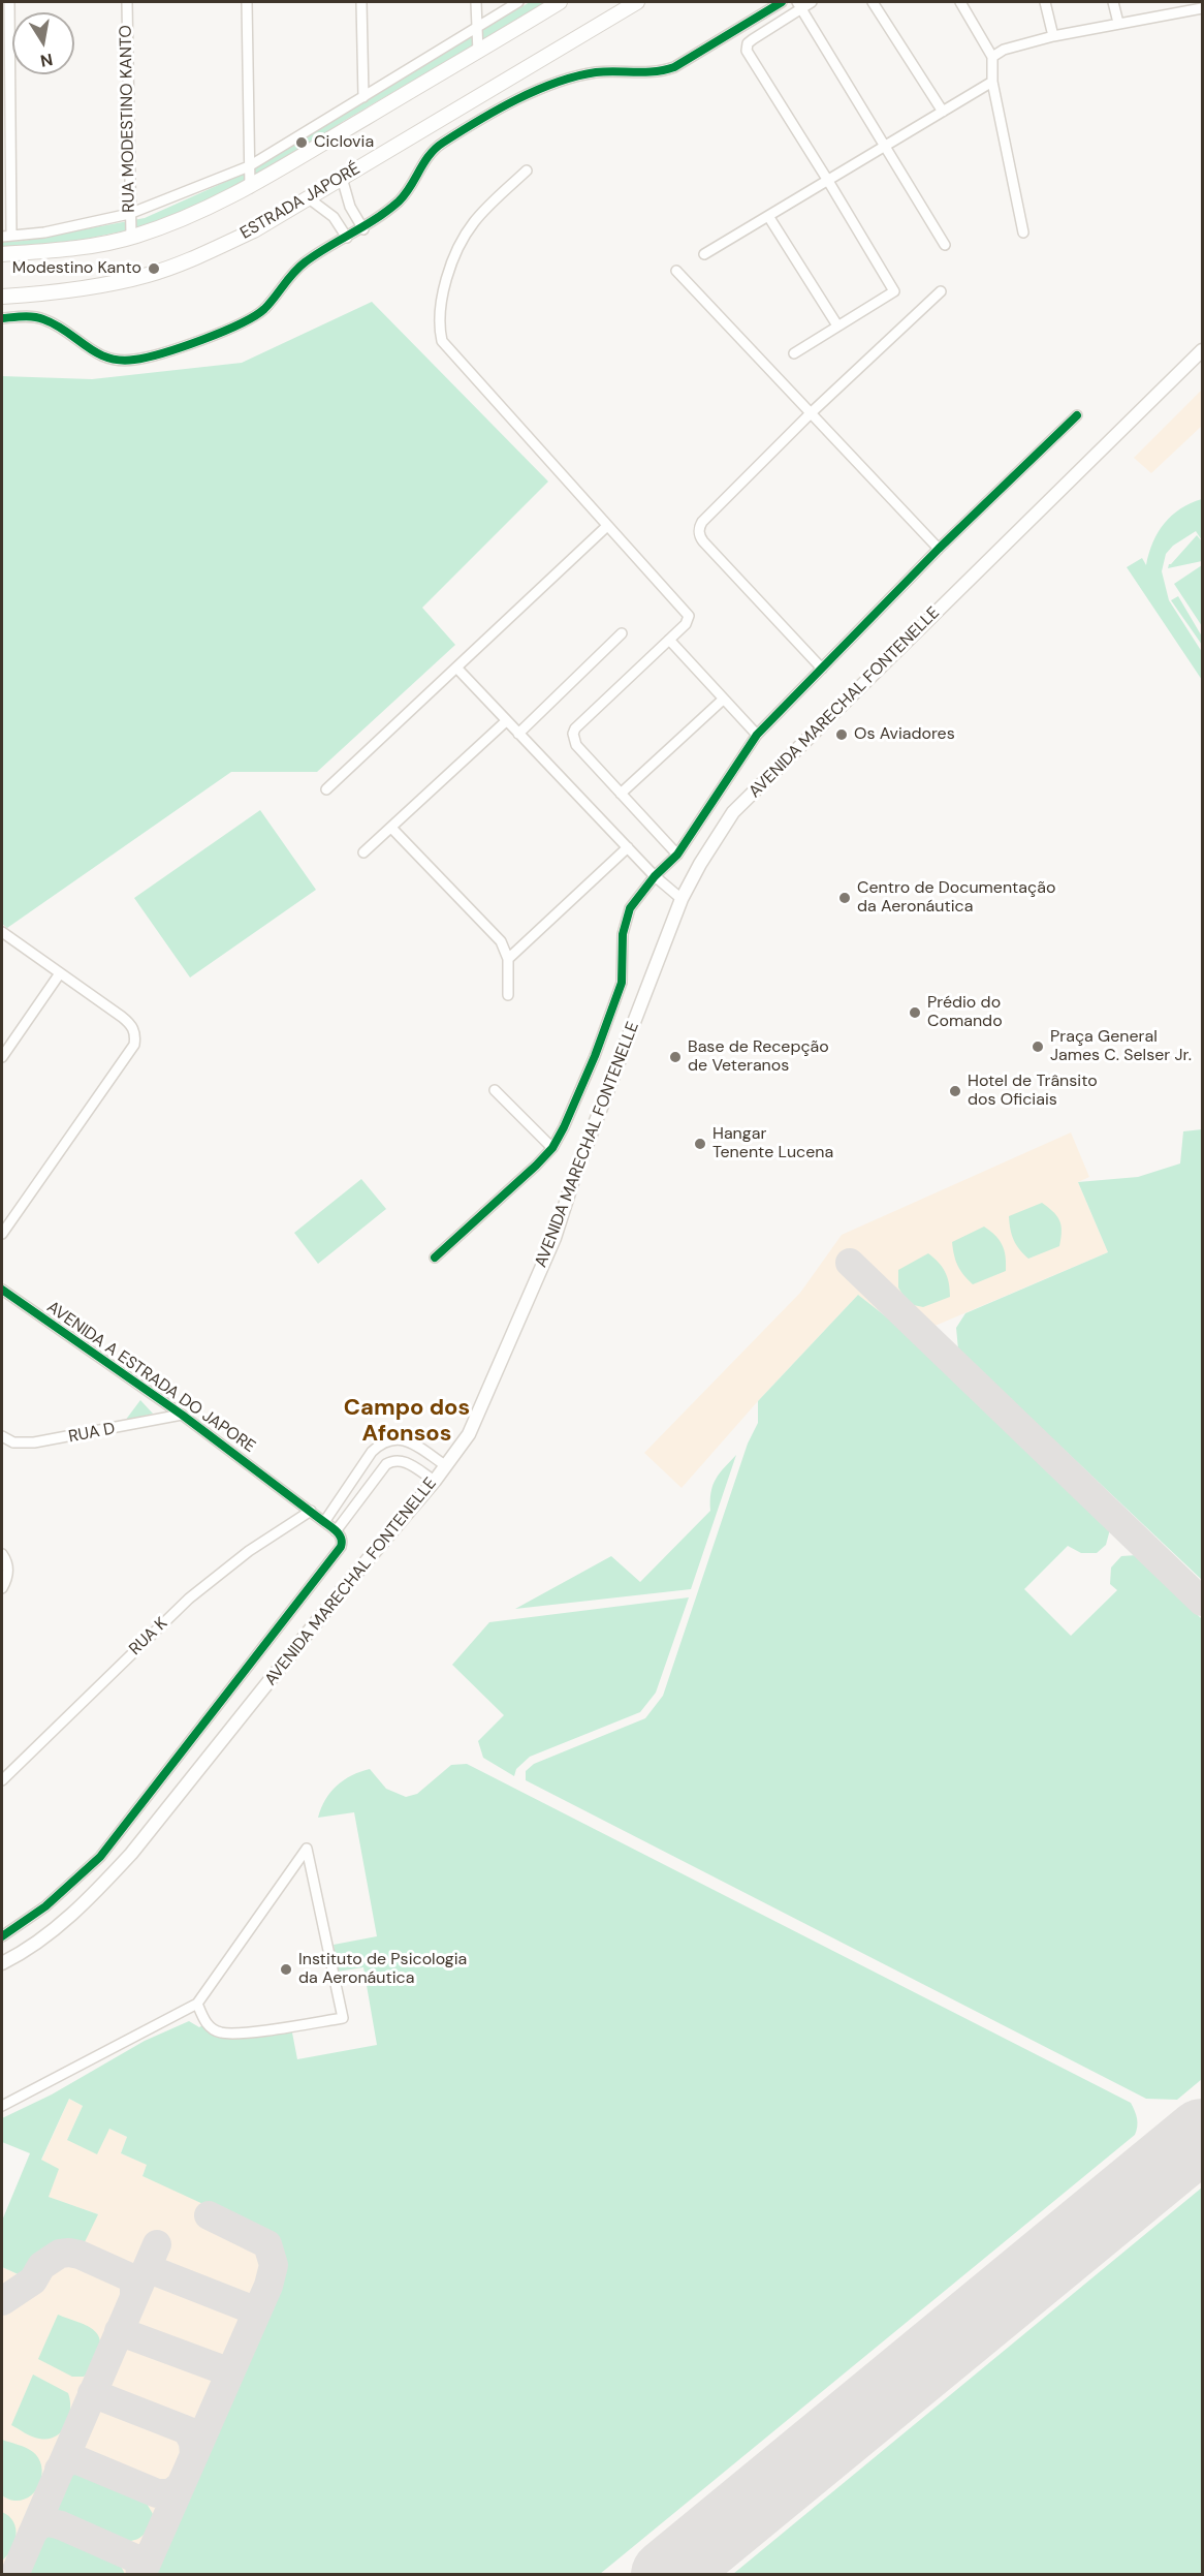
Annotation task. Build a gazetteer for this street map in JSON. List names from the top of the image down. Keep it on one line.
{"streets":{"main road":["ESTRADA JAPORÉ","AVENIDA MARECHAL FONTENELLE"],"street":["RUA MODESTINO KANTO","AVENIDA A ESTRADA DO JAPORE","RUA D","RUA K"]},"crossings":[["AVENIDA A ESTRADA DO JAPORE","RUA D"],["AVENIDA A ESTRADA DO JAPORE","RUA K"]],"districts":["Campo dos Afonsos"],"places":["Ciclovia","Modestino Kanto","Os Aviadores","Centro de Documentação da Aeronáutica","Prédio do Comando","Praça General James C. Selser Jr.","Base de Recepção de Veteranos","Hotel de Trânsito dos Oficiais","Hangar Tenente Lucena","Instituto de Psicologia da Aeronáutica"],"north":"bottom"}
